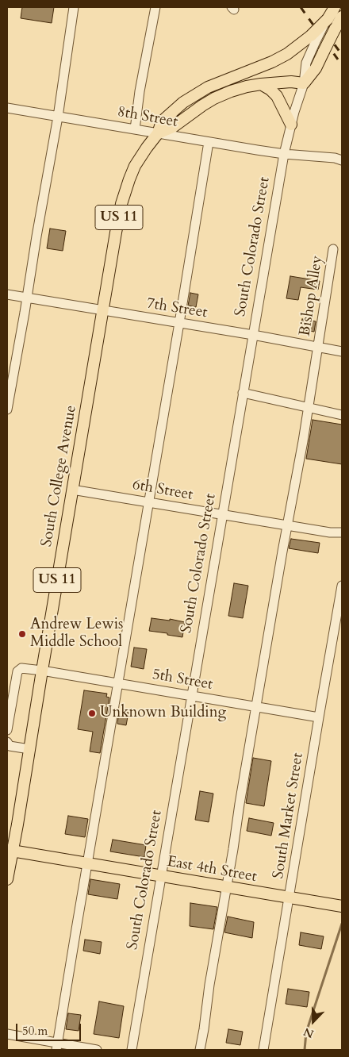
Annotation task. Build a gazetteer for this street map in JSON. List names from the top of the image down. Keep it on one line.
{"streets":{"main road":["US 11","South Colorado Street","South College Avenue","East 4th Street"],"street":["8th Street","Bishop Alley","7th Street","6th Street","5th Street","South Market Street"]},"crossings":[["8th Street","US 11"],["8th Street","South Colorado Street"],["8th Street","South College Avenue"],["US 11","South Colorado Street"],["US 11","South College Avenue"],["South Colorado Street","7th Street"],["South Colorado Street","6th Street"],["South Colorado Street","5th Street"],["South Colorado Street","East 4th Street"],["Bishop Alley","7th Street"],["Bishop Alley","6th Street"],["Bishop Alley","5th Street"],["Bishop Alley","East 4th Street"],["7th Street","South College Avenue"],["South College Avenue","6th Street"],["South College Avenue","5th Street"],["South College Avenue","East 4th Street"],["5th Street","South Market Street"],["South Market Street","East 4th Street"]],"places":["Andrew Lewis Middle School","Unknown Building"],"scale_bar":"50 m","north":"bottom"}
